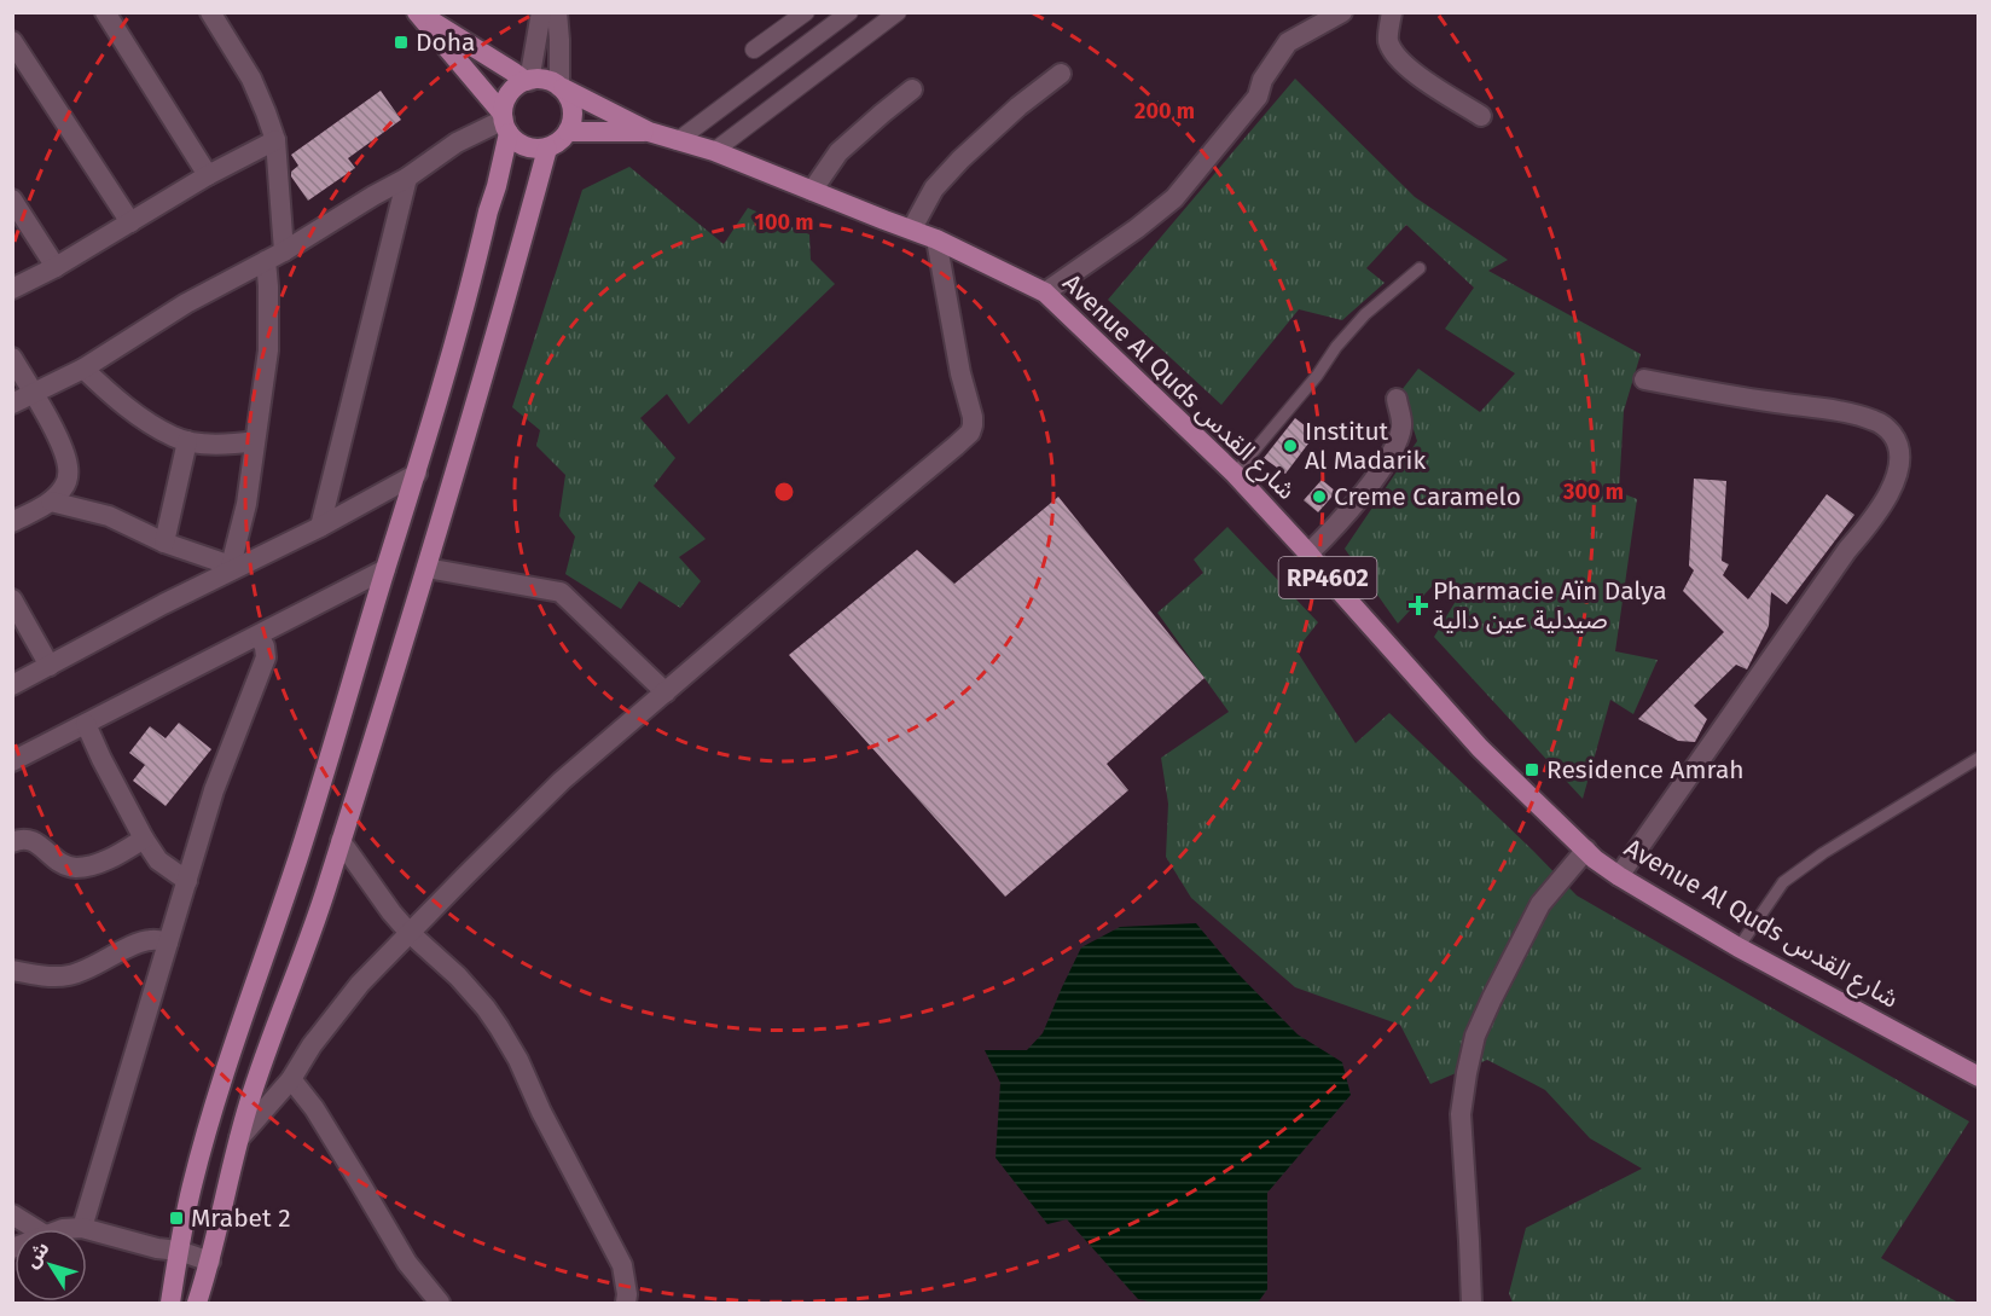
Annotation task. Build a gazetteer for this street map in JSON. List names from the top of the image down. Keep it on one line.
{"streets":{"main road":["Avenue Al Quds شارع القدس","RP4602"]},"crossings":[["Avenue Al Quds شارع القدس","RP4602"]],"places":{"transit":["Doha","Residence Amrah","Mrabet 2"],"other":["Institut Al Madarik","Creme Caramelo"],"health":["Pharmacie Aïn Dalya صيدلية عين دالية"]},"north":"top left","rings":["200 m","100 m","300 m"]}
